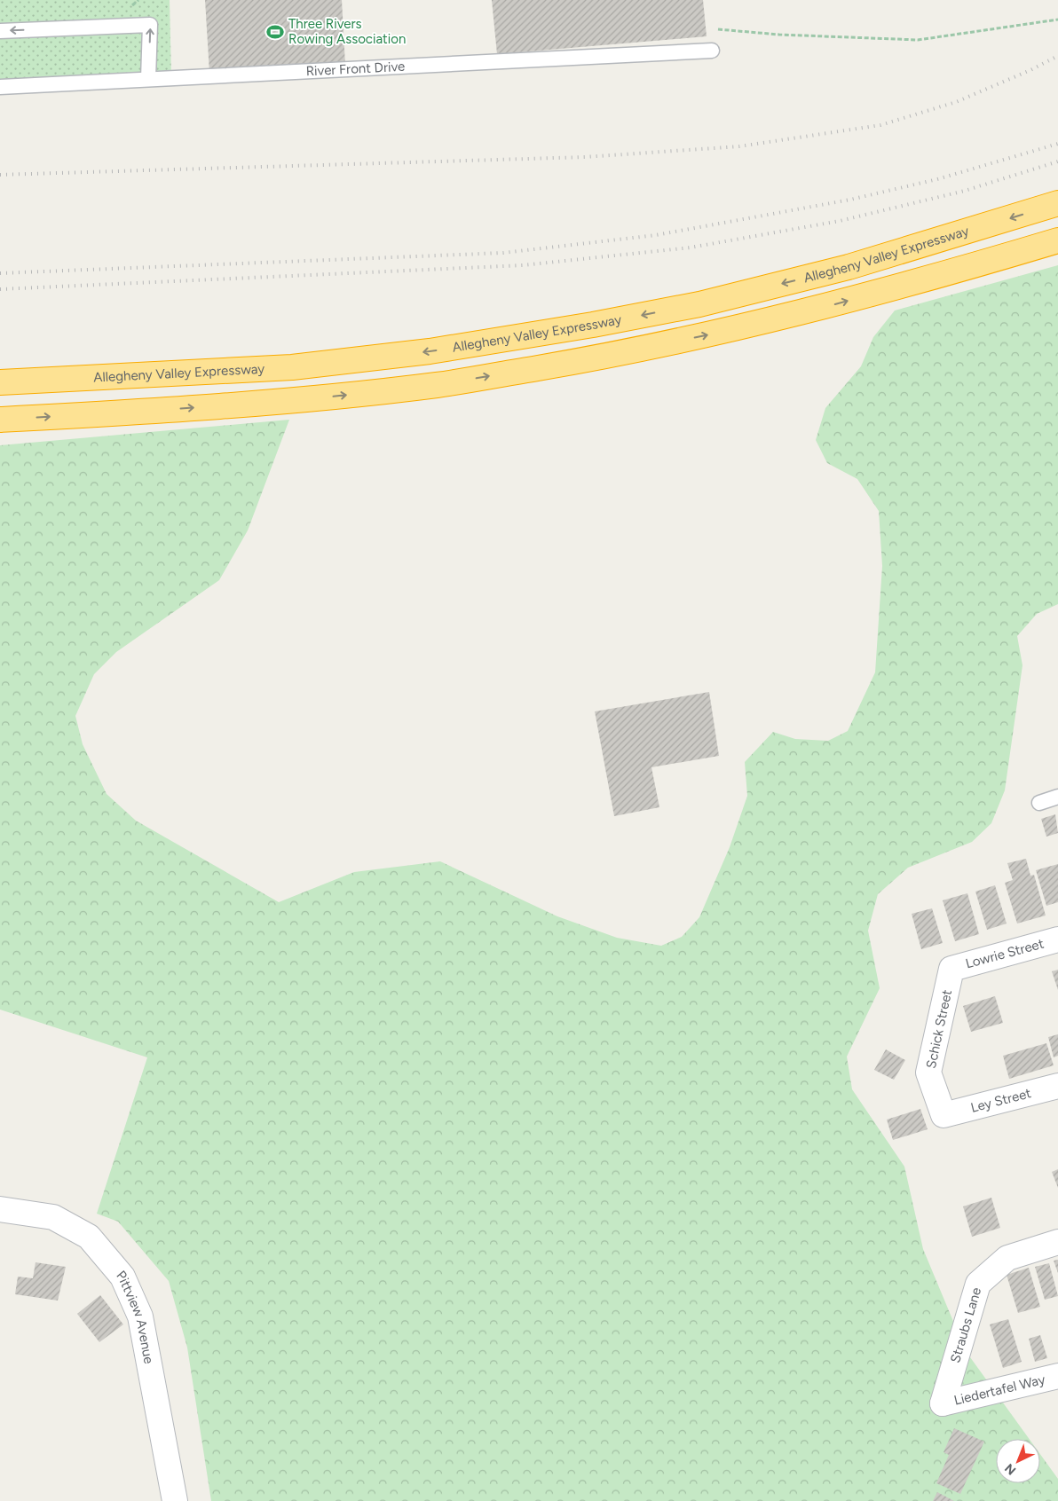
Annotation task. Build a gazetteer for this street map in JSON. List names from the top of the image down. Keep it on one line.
{"streets":{"highway":["Allegheny Valley Expressway"],"street":["Lowrie Street","Schick Street","Ley Street","Pittview Avenue","Straubs Lane","Liedertafel Way"],"lane":["River Front Drive"]},"crossings":[["Lowrie Street","Schick Street"],["Schick Street","Ley Street"],["Straubs Lane","Liedertafel Way"]],"places":{"sports":["Three Rivers Rowing Association"]},"north":"bottom left"}
